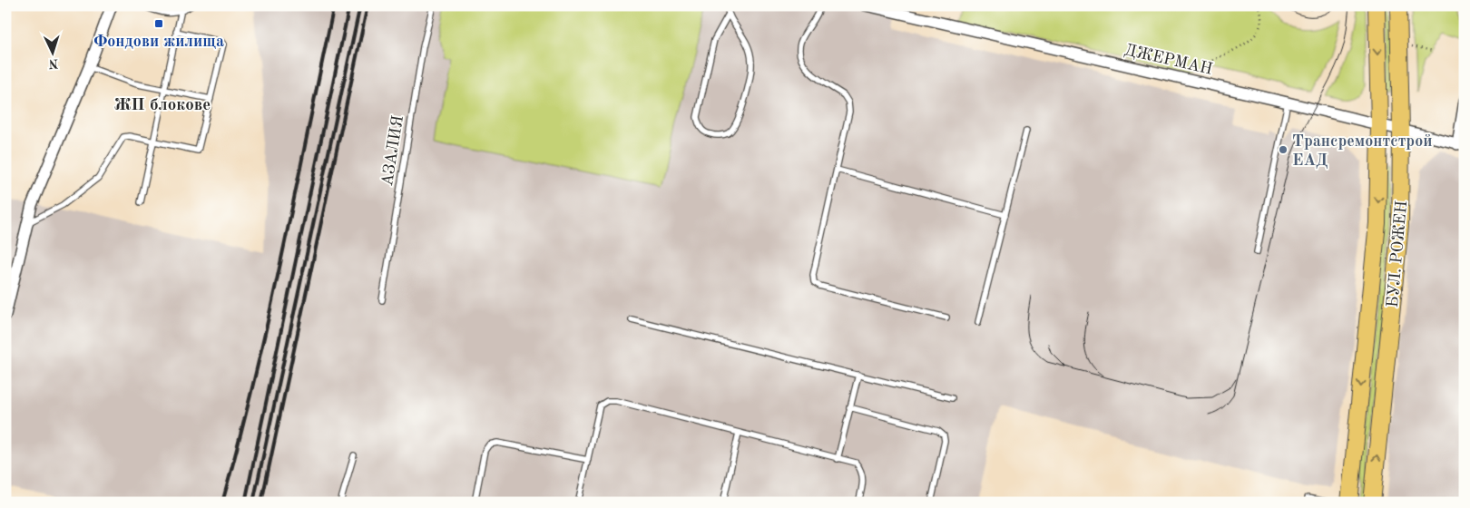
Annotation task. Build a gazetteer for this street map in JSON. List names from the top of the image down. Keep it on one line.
{"streets":{"main road":["БУЛ. РОЖЕН"],"street":["ДЖЕРМАН"],"lane":["АЗАЛИЯ"]},"crossings":[["ДЖЕРМАН","БУЛ. РОЖЕН"]],"districts":["ЖП блокове"],"places":{"transit":["Фондови жилища"],"other":["Трансремонтстрой ЕАД"]},"north":"bottom"}
